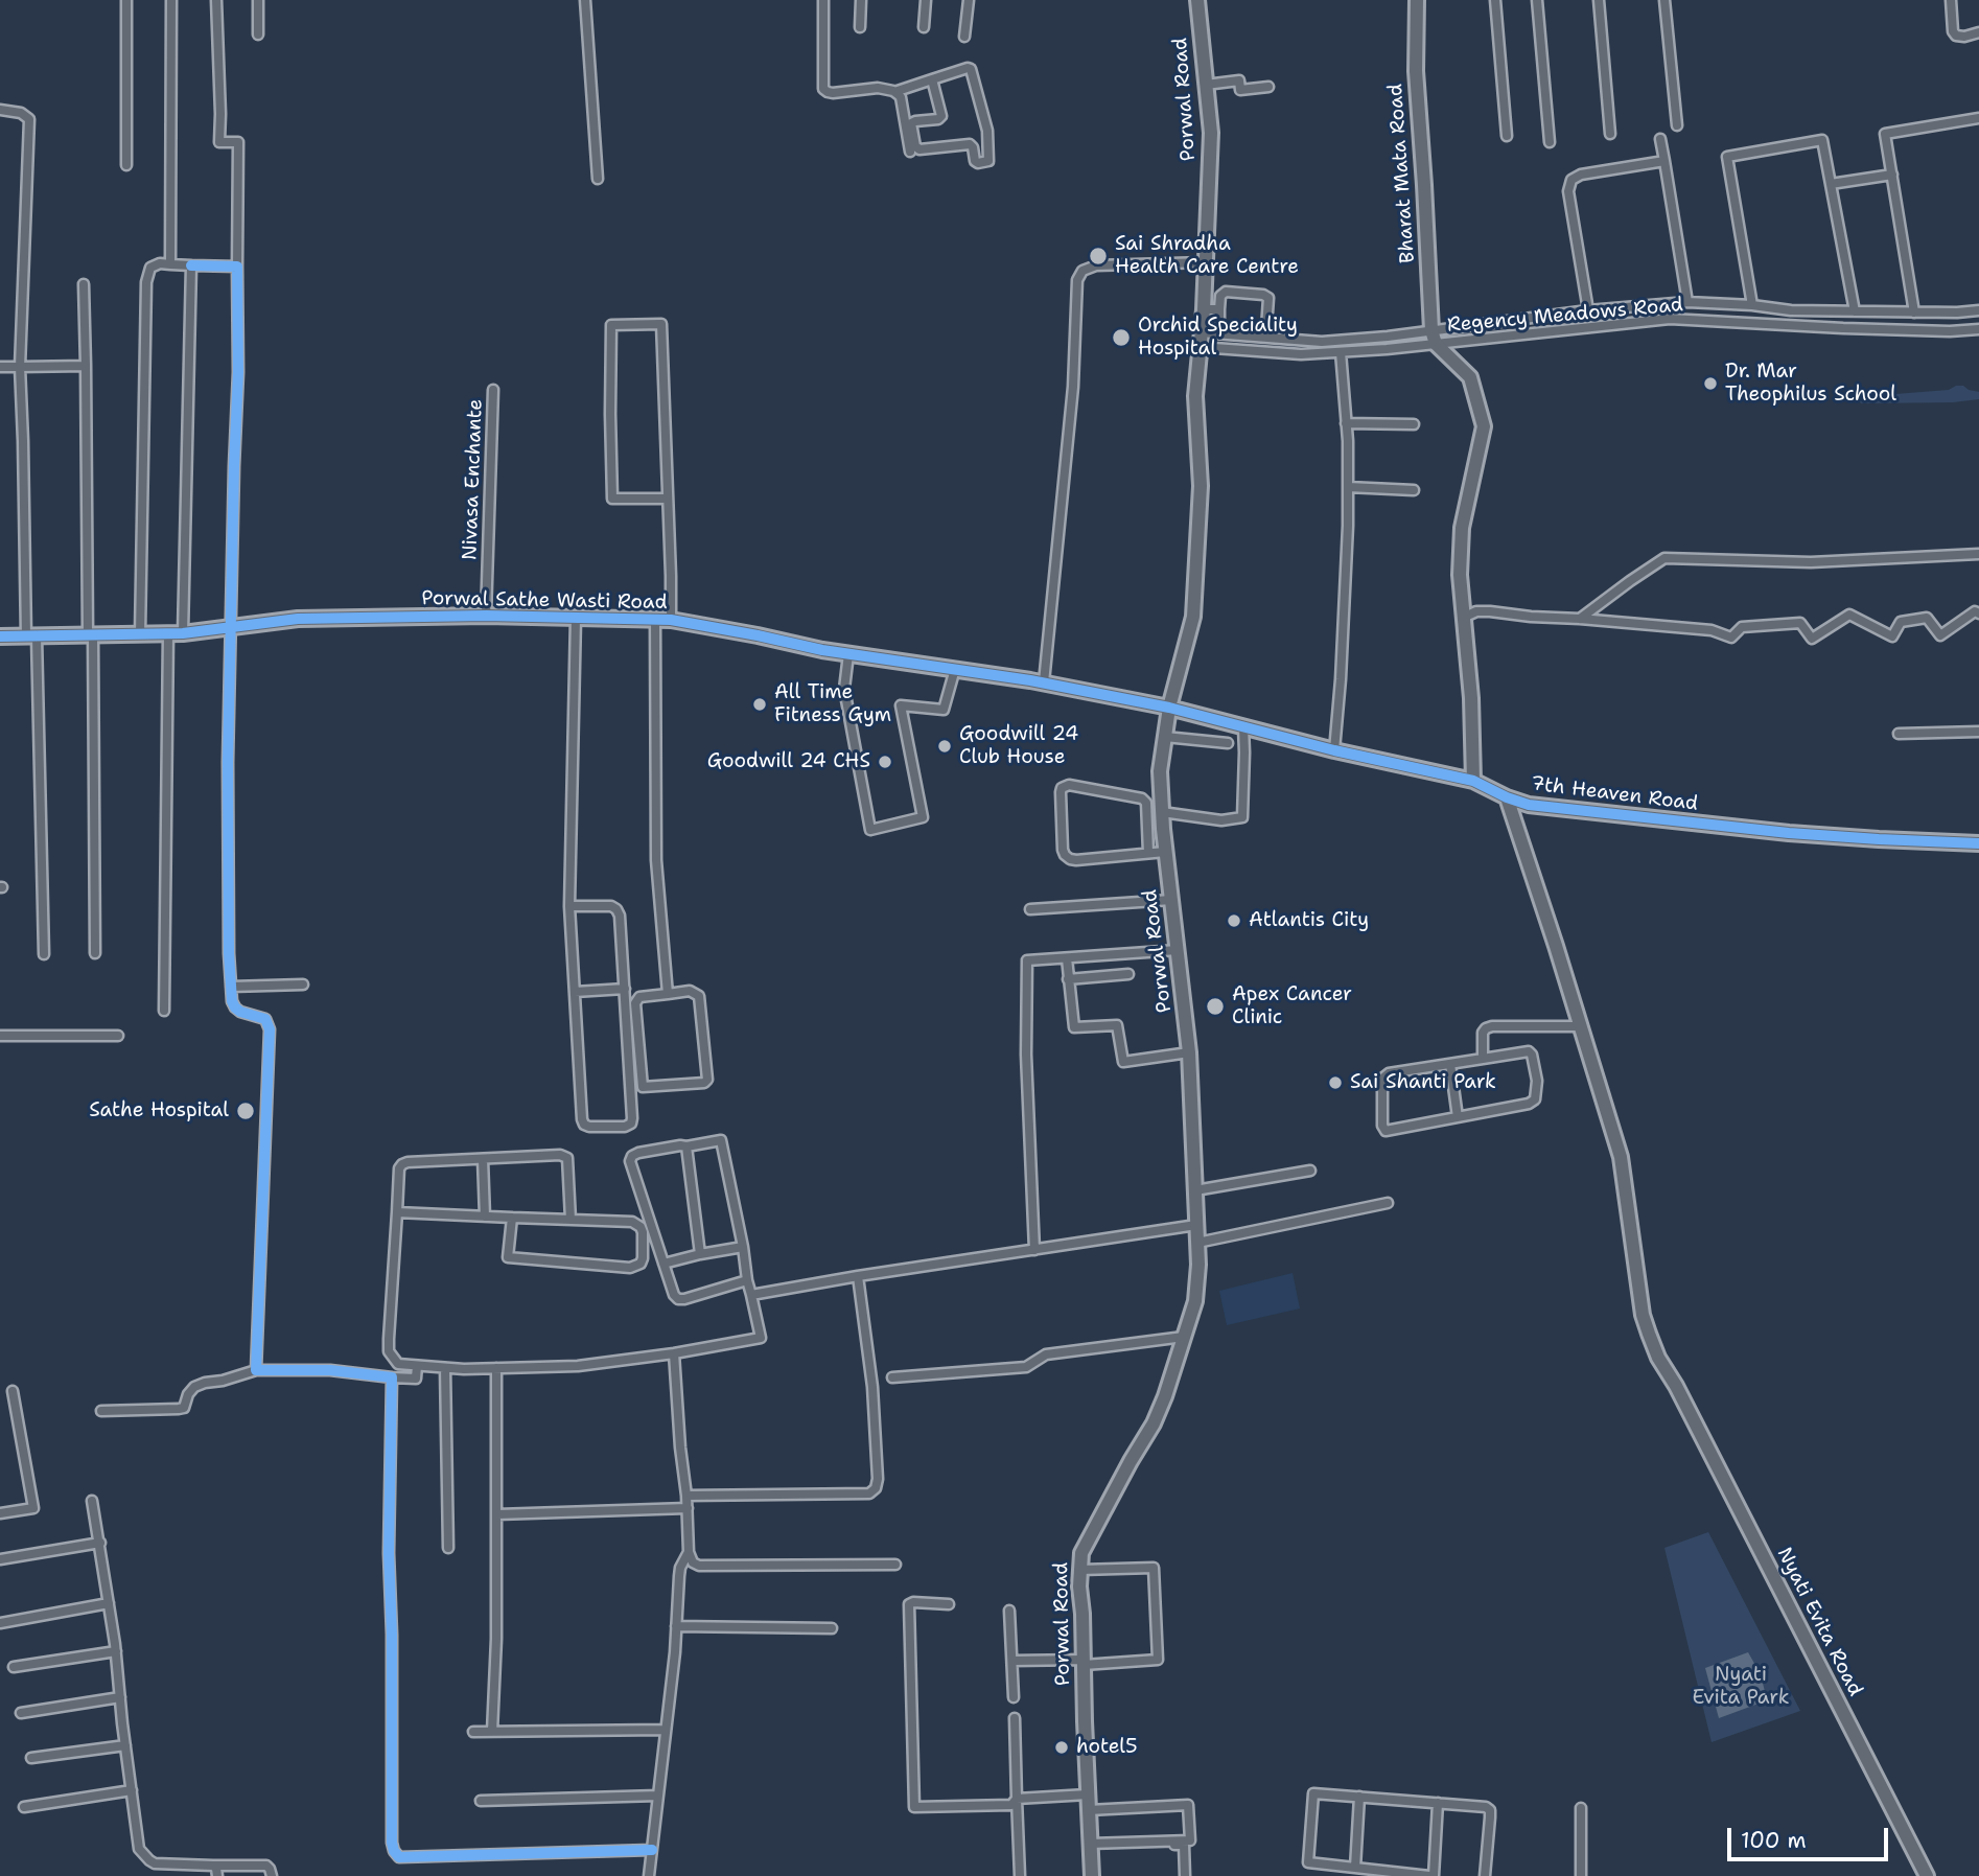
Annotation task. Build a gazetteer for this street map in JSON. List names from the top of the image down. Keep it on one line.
{"streets":{"street":["Porwal Road","Bharat Mata Road","Regency Meadows Road","Nivasa Enchante","Porwal Sathe Wasti Road","7th Heaven Road","Nyati Evita Road"]},"crossings":[["Porwal Road","Regency Meadows Road"],["Porwal Road","Porwal Sathe Wasti Road"],["Porwal Road","7th Heaven Road"],["Bharat Mata Road","Regency Meadows Road"],["Nivasa Enchante","Porwal Sathe Wasti Road"],["Porwal Sathe Wasti Road","7th Heaven Road"],["7th Heaven Road","Nyati Evita Road"]],"parks":["Nyati Evita Park"],"places":["Sai Shradha Health Care Centre","Orchid Speciality Hospital","Dr. Mar Theophilus School","All Time Fitness Gym","Goodwill 24 Club House","Goodwill 24 CHS","Atlantis City","Apex Cancer Clinic","Sai Shanti Park","Sathe Hospital","hotel5"],"scale_bar":"100 m"}
